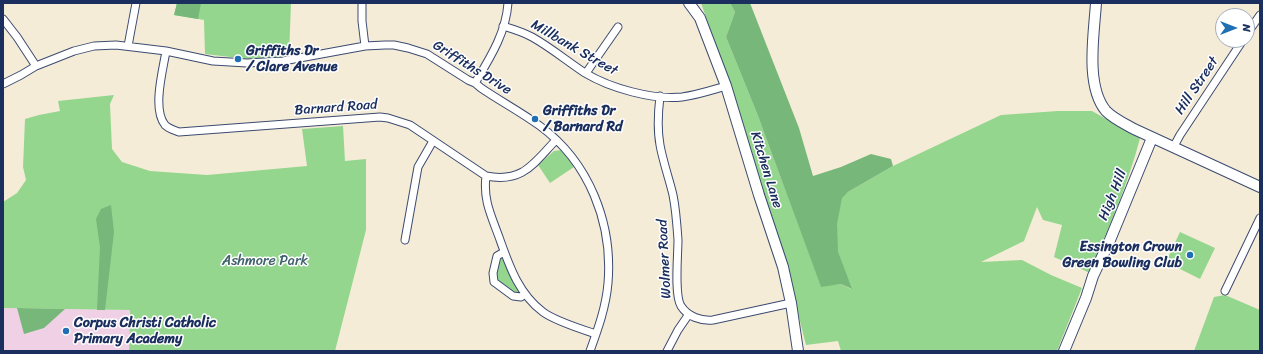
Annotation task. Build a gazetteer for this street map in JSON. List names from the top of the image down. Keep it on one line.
{"streets":{"street":["Millbank Street","Griffiths Drive","Hill Street","Barnard Road","Kitchen Lane","High Hill","Wolmer Road"]},"crossings":[["Millbank Street","Kitchen Lane"],["Millbank Street","Wolmer Road"],["Griffiths Drive","Barnard Road"],["Kitchen Lane","Wolmer Road"]],"parks":["Ashmore Park"],"places":["Griffiths Dr / Clare Avenue","Griffiths Dr / Barnard Rd","Essington Crown Green Bowling Club","Corpus Christi Catholic Primary Academy"],"north":"right"}
